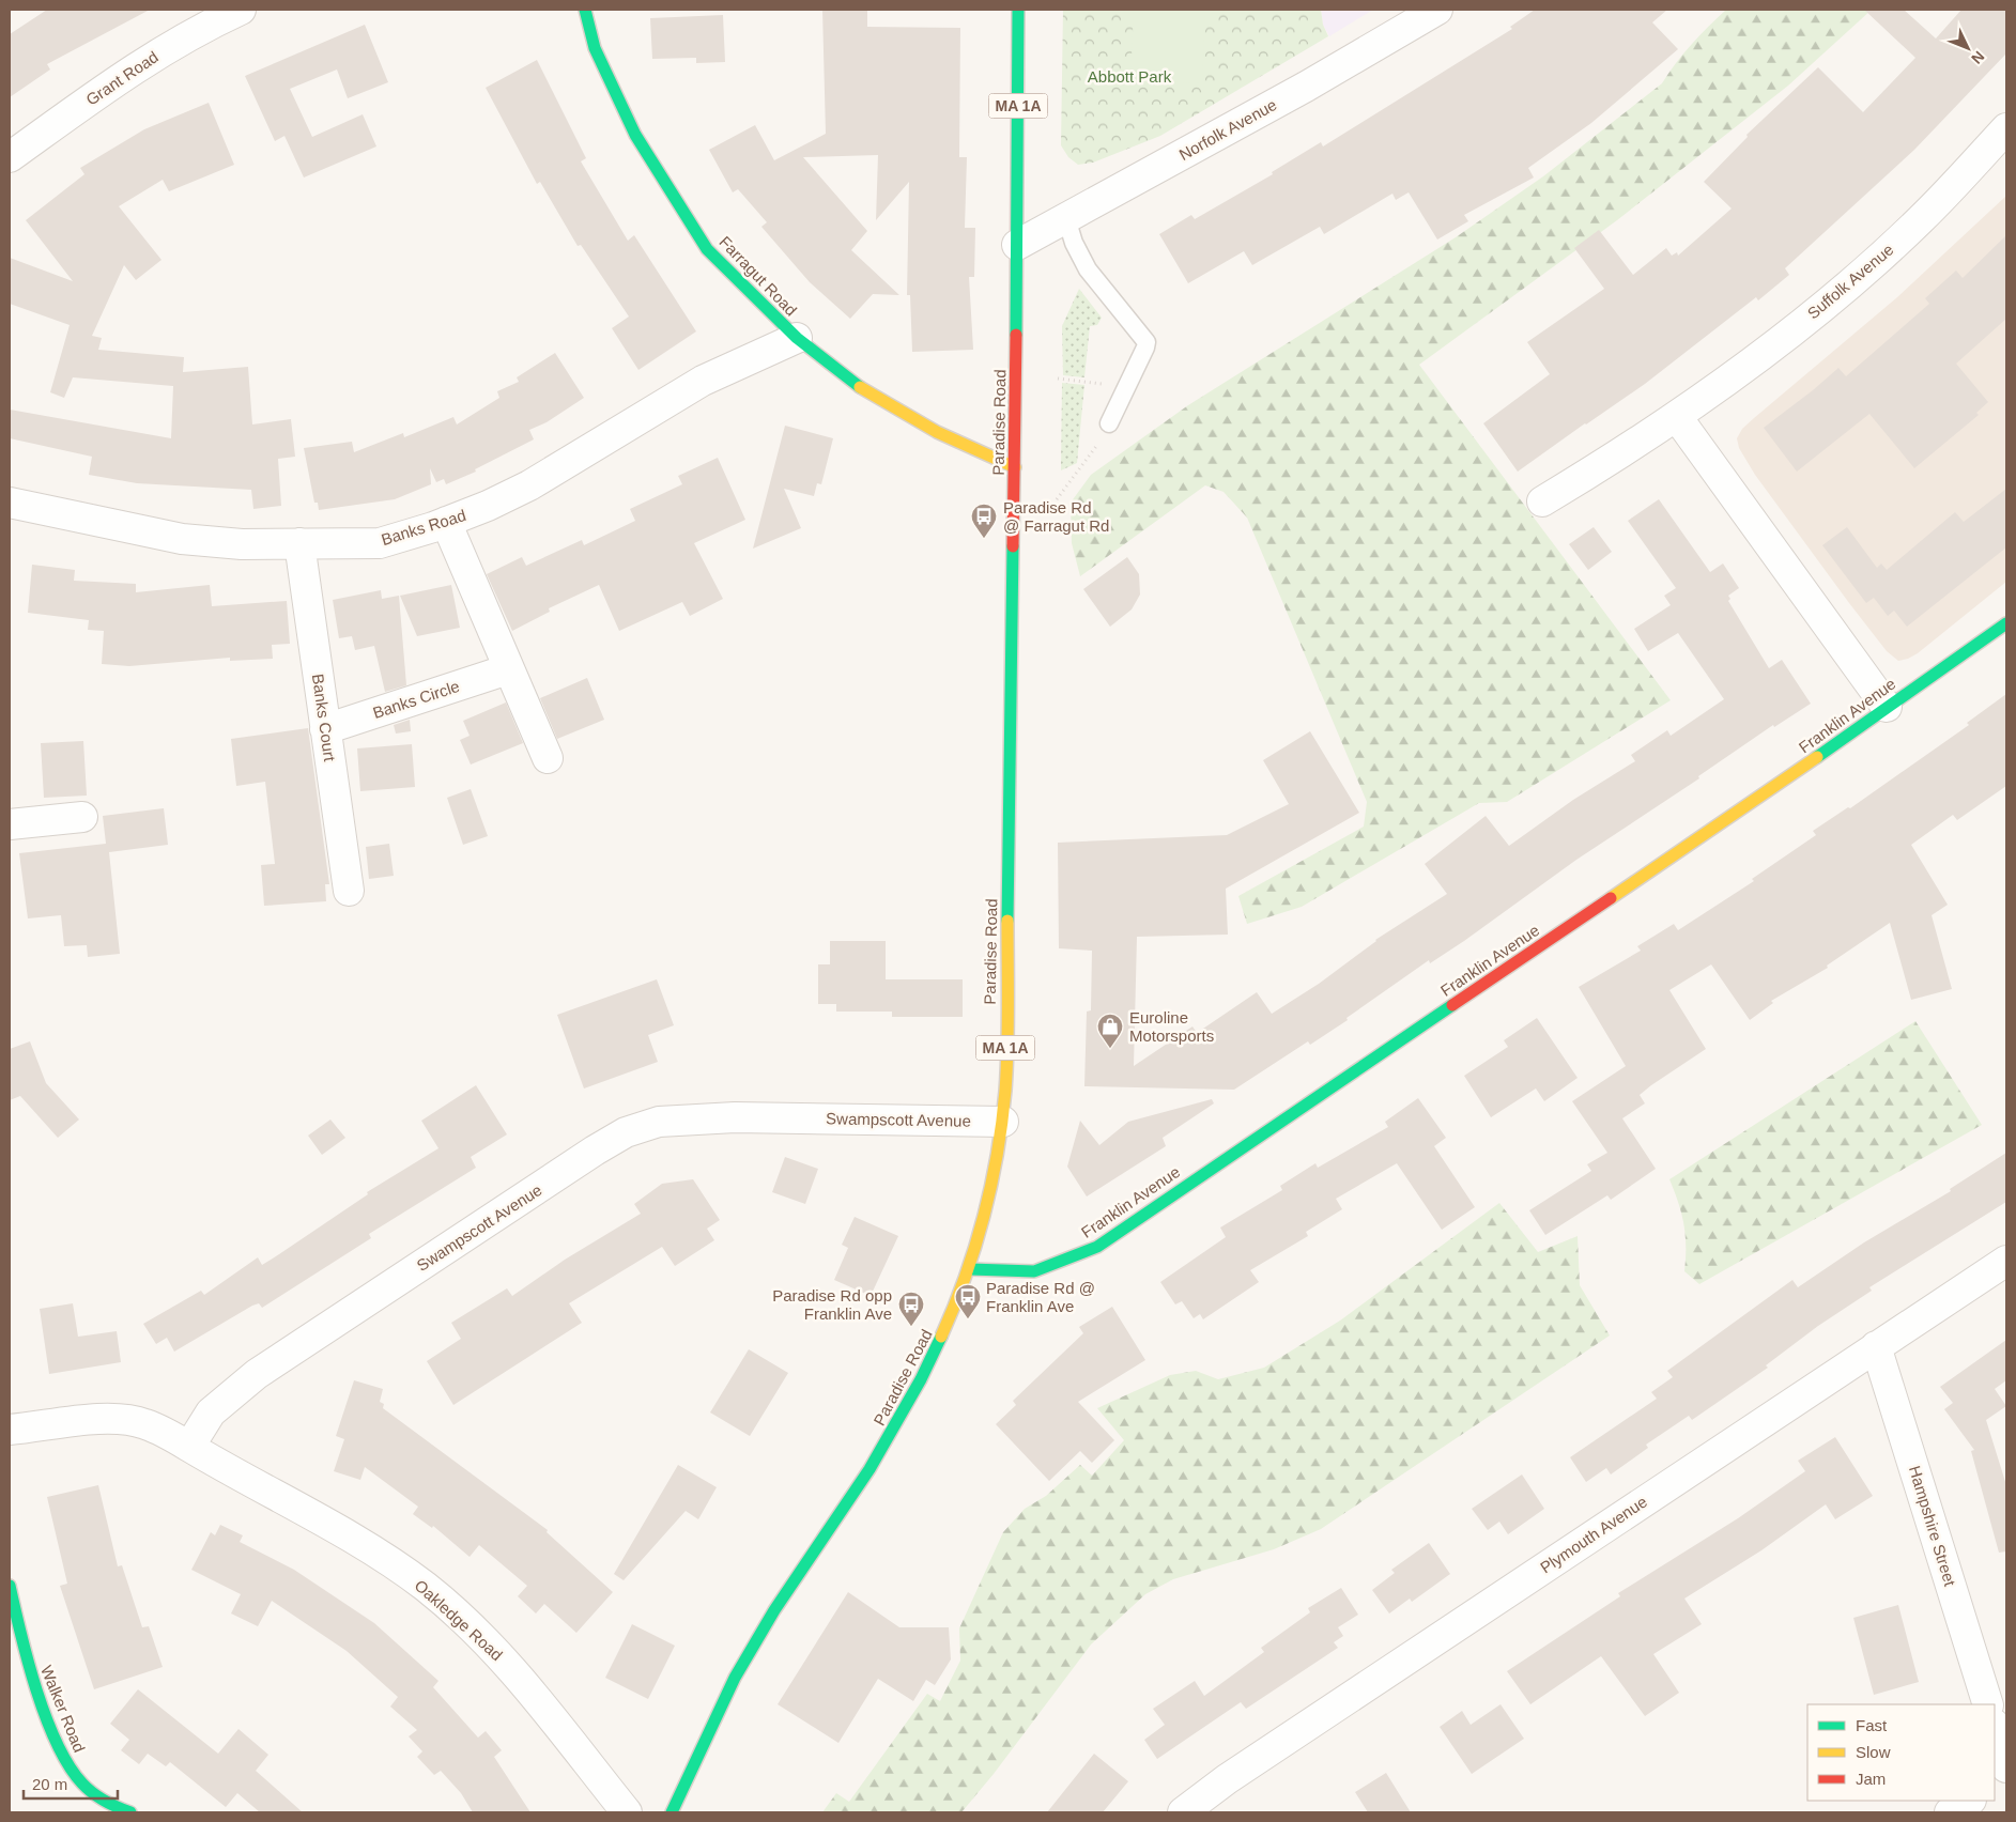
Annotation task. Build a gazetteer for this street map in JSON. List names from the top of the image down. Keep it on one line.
{"streets":{"main road":["MA 1A","Farragut Road","Paradise Road","Franklin Avenue","Walker Road"],"street":["Grant Road","Norfolk Avenue","Suffolk Avenue","Banks Road","Banks Circle","Banks Court","Swampscott Avenue","Hampshire Street","Plymouth Avenue","Oakledge Road"]},"crossings":[["Norfolk Avenue","Paradise Road"],["Farragut Road","Paradise Road"],["Farragut Road","Banks Road"],["Paradise Road","Franklin Avenue"],["Paradise Road","Swampscott Avenue"],["Banks Road","Banks Court"],["Banks Circle","Banks Court"],["Swampscott Avenue","Oakledge Road"],["Hampshire Street","Plymouth Avenue"]],"parks":["Abbott Park"],"places":{"bus stop":["Paradise Rd @ Farragut Rd","Paradise Rd @ Franklin Ave","Paradise Rd opp Franklin Ave"],"shop":["Euroline Motorsports"]},"legend":["Fast","Slow","Jam"],"scale_bar":"20 m","north":"bottom right"}
